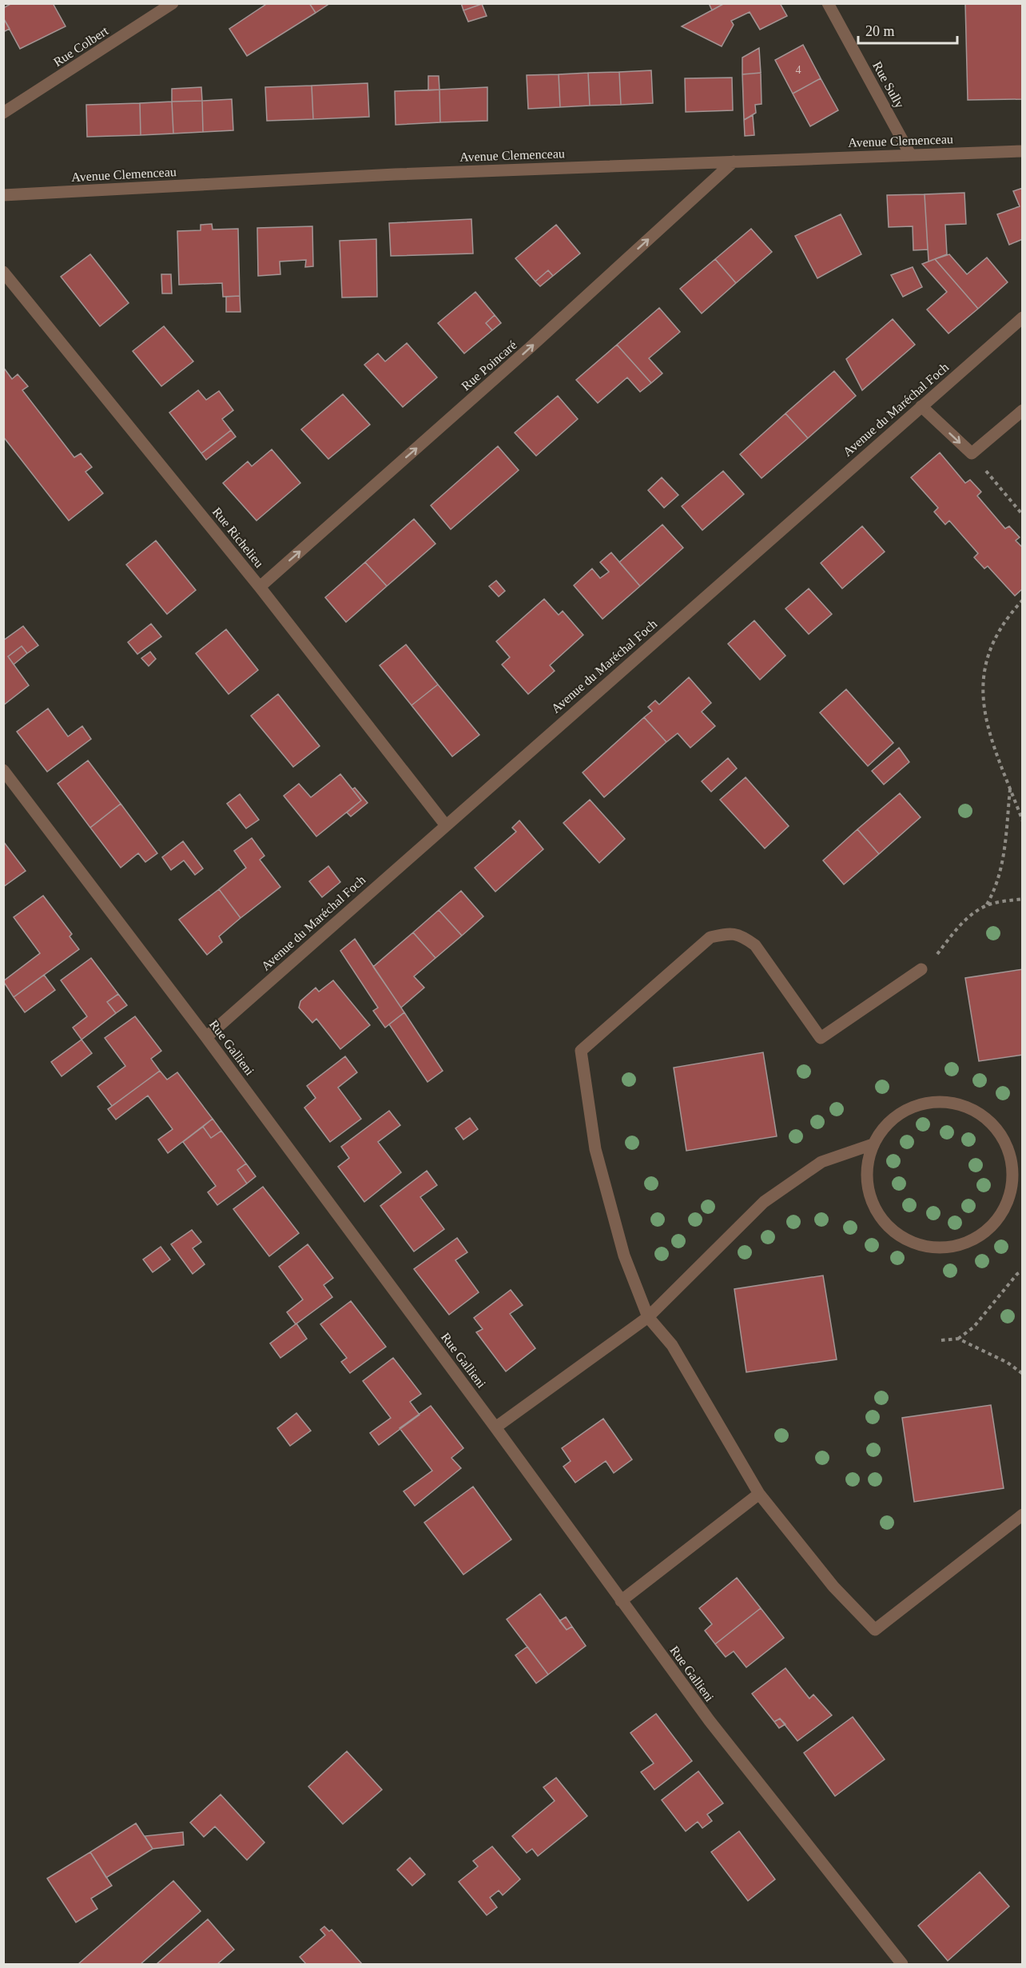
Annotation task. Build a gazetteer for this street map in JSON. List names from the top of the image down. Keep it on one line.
{"streets":{"street":["Rue Colbert","Rue Sully","Avenue Clemenceau","Rue Poincaré","Avenue du Maréchal Foch","Rue Richelieu","Rue Gallieni"]},"crossings":[["Rue Sully","Avenue Clemenceau"],["Avenue Clemenceau","Rue Poincaré"],["Rue Poincaré","Rue Richelieu"],["Avenue du Maréchal Foch","Rue Richelieu"],["Avenue du Maréchal Foch","Rue Gallieni"]],"one_way":["Rue Poincaré"],"house_numbers":["4"],"scale_bar":"20 m"}
